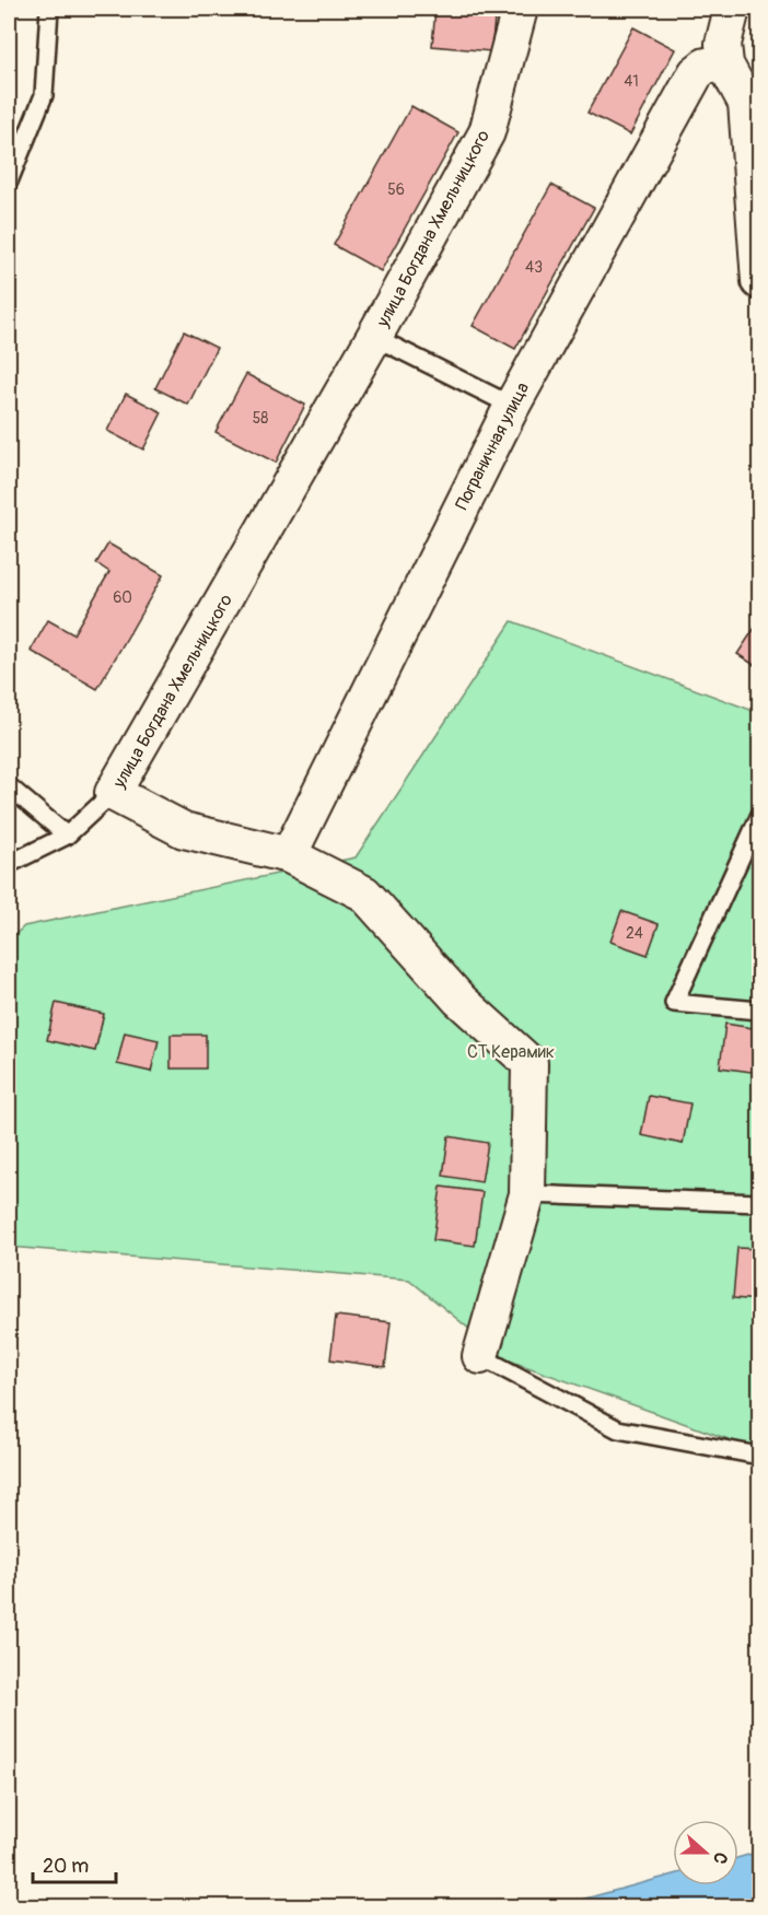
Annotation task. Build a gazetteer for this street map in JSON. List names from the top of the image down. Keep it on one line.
{"streets":{"street":["улица Богдана Хмельницкого","Пограничная улица"]},"crossings":[["улица Богдана Хмельницкого","Пограничная улица"]],"parks":["СТ Керамик"],"house_numbers":["41","56","43","58","60","24"],"scale_bar":"20 m","north":"right"}
